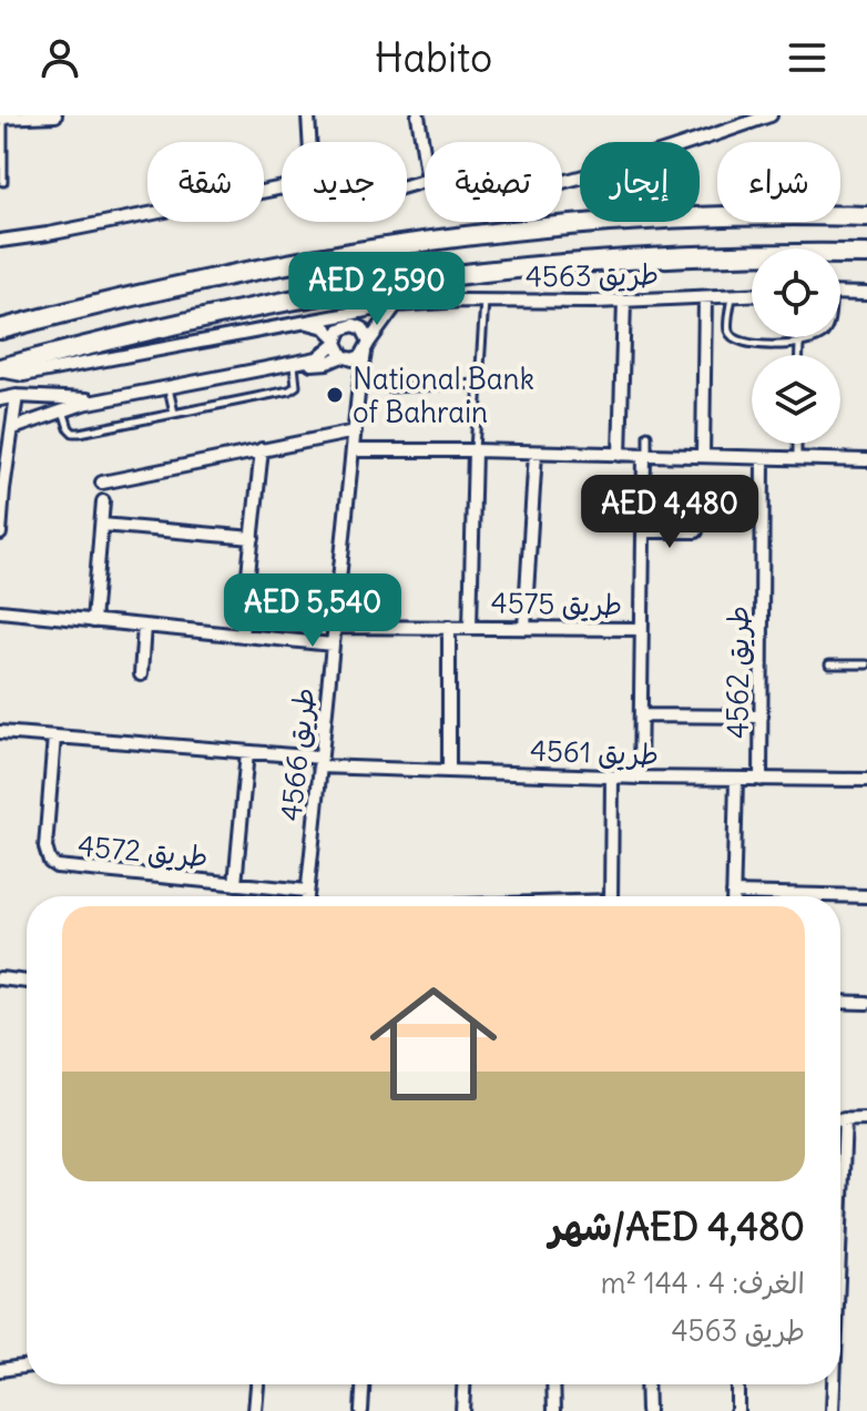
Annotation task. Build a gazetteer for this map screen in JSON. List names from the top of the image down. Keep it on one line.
{"streets":{"street":["طريق 4563","طريق 4575","طريق 4562","طريق 4561","طريق 4566","طريق 4572"]},"crossings":[["طريق 4575","طريق 4561"],["طريق 4575","طريق 4566"],["طريق 4562","طريق 4561"],["طريق 4561","طريق 4566"],["طريق 4566","طريق 4572"]],"places":["National Bank of Bahrain"],"page":{"header":"Habito","chip":["شراء","إيجار","تصفية","جديد","شقة"],"price":["AED 2,590","AED 4,480","AED 5,540"],"list":[{"name":"AED 4,480/شهر","note":"الغرف: 4 · 144 m² · طريق 4563"}]}}
